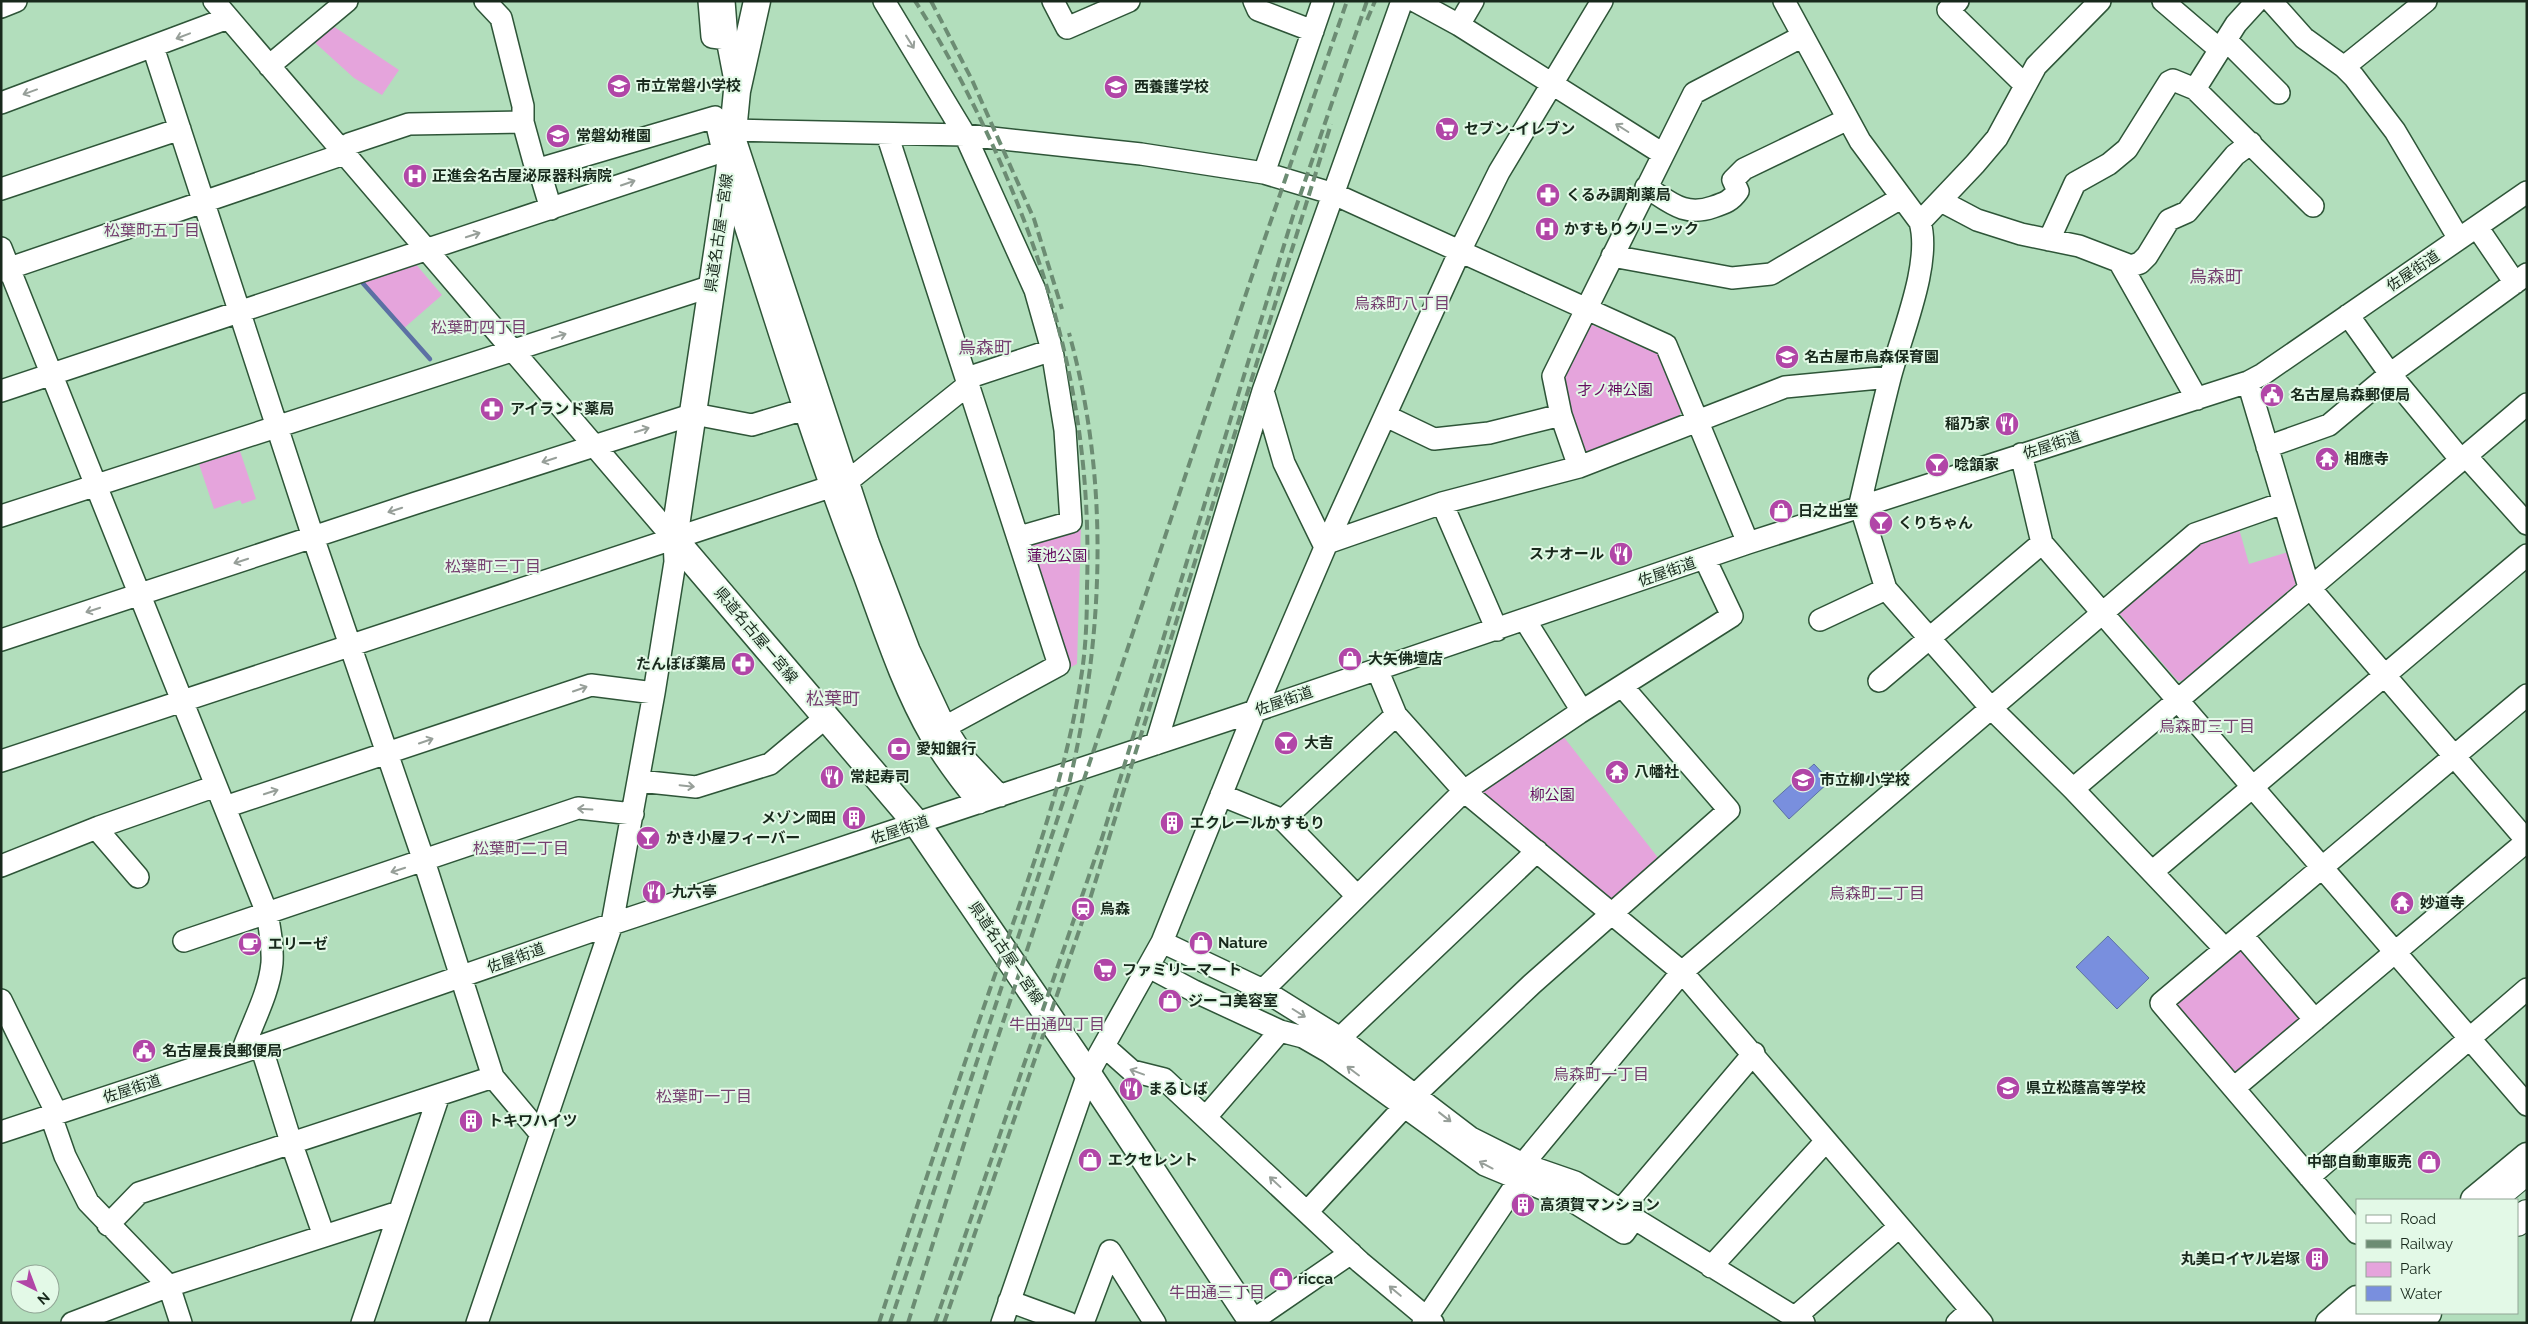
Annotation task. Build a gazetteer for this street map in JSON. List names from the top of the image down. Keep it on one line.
{"streets":{"main road":["県道名古屋一宮線"],"street":["佐屋街道"]},"crossings":[["県道名古屋一宮線","佐屋街道"]],"districts":["松葉町五丁目","烏森町","烏森町八丁目","松葉町四丁目","烏森町","松葉町三丁目","松葉町","烏森町三丁目","松葉町二丁目","烏森町二丁目","牛田通四丁目","烏森町一丁目","松葉町一丁目","牛田通三丁目"],"parks":["才ノ神公園","蓮池公園","柳公園"],"places":{"school or university":["市立常磐小学校","西養護学校","常磐幼稚園","名古屋市烏森保育園","市立柳小学校","県立松蔭高等学校"],"supermarket":["セブン-イレブン","ファミリーマート"],"hospital":["正進会名古屋泌尿器科病院","かすもりクリニック"],"pharmacy":["くるみ調剤薬局","アイランド薬局","たんぽぽ薬局"],"public building":["名古屋烏森郵便局","名古屋長良郵便局"],"restaurant":["稲乃家","スナオール","常起寿司","九六亭","まるしば"],"temple":["相應寺","八幡社","妙道寺"],"bar":["唸頷家","くりちゃん","大吉","かき小屋フィーバー"],"shop":["日之出堂","大矢佛壇店","Nature","ジーコ美容室","エクセレント","中部自動車販売","ricca"],"bank":["愛知銀行"],"building":["メゾン岡田","エクレールかすもり","トキワハイツ","高須賀マンション","丸美ロイヤル岩塚"],"station":["烏森"],"cafe":["エリーゼ"]},"legend":["Road","Railway","Park","Water"],"north":"bottom right"}
